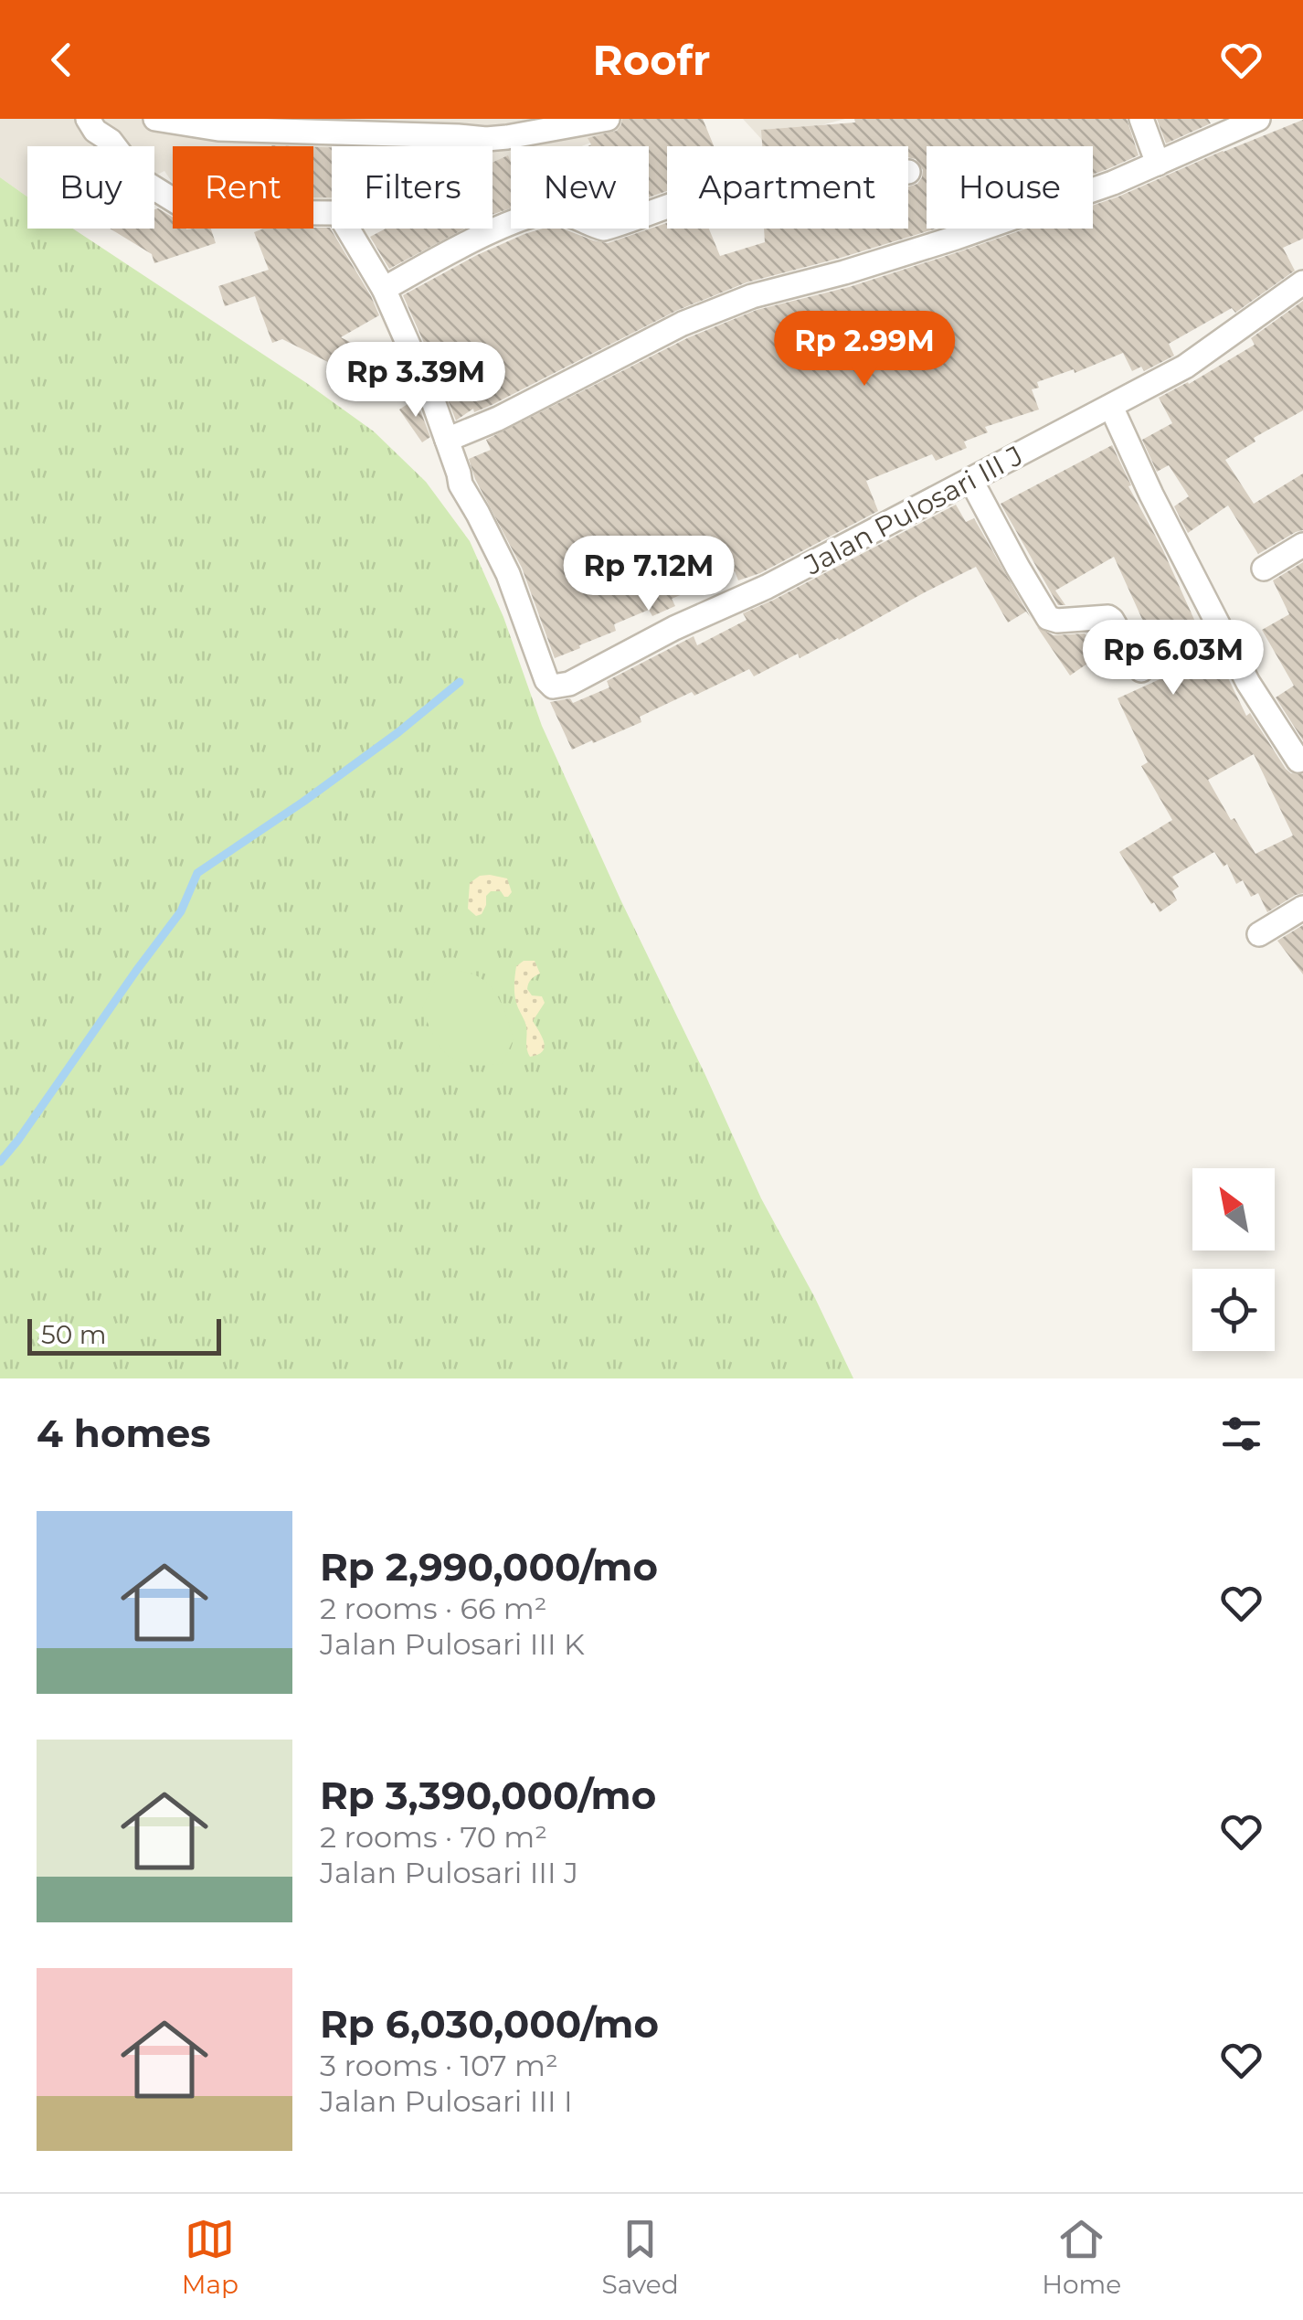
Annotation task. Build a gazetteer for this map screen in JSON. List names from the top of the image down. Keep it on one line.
{"streets":{"street":["Jalan Pulosari III J"]},"scale_bar":"50 m","north":"top left","page":{"header":"Roofr","chip":["Buy","Rent","Filters","New","Apartment","House"],"price":["Rp 2.99M","Rp 3.39M","Rp 7.12M","Rp 6.03M"],"scale":"50 m","heading":"4 homes","list":[{"name":"Rp 2,990,000/mo","note":"2 rooms · 66 m² · Jalan Pulosari III K"},{"name":"Rp 3,390,000/mo","note":"2 rooms · 70 m² · Jalan Pulosari III J"},{"name":"Rp 6,030,000/mo","note":"3 rooms · 107 m² · Jalan Pulosari III I"}],"tabs":["Map","Saved","Home"]}}
